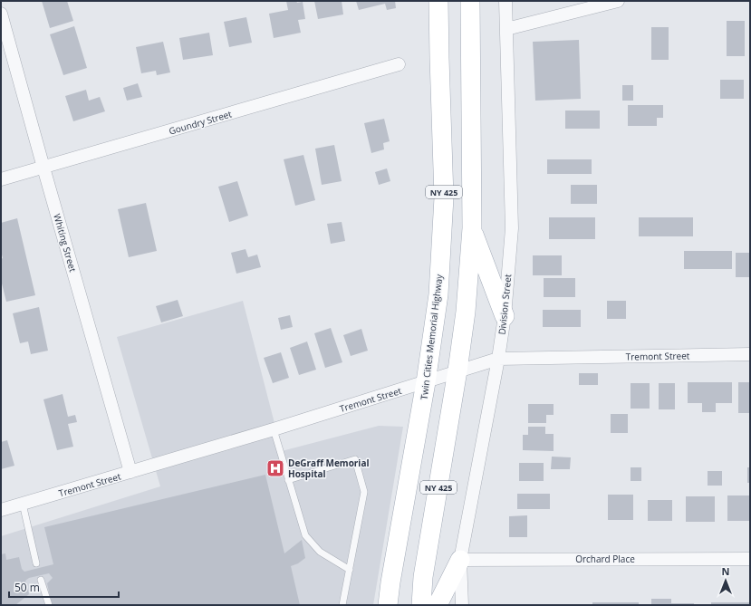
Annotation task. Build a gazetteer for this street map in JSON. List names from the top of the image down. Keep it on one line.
{"streets":{"main road":["NY 425","Twin Cities Memorial Highway"],"street":["Goundry Street","Whiting Street","Division Street","Tremont Street","Orchard Place"]},"crossings":[["Goundry Street","Whiting Street"],["NY 425","Tremont Street"],["Whiting Street","Tremont Street"],["Division Street","Tremont Street"],["Division Street","Orchard Place"],["Twin Cities Memorial Highway","Tremont Street"]],"places":{"hospital":["DeGraff Memorial Hospital"]},"scale_bar":"50 m","north":"top"}
